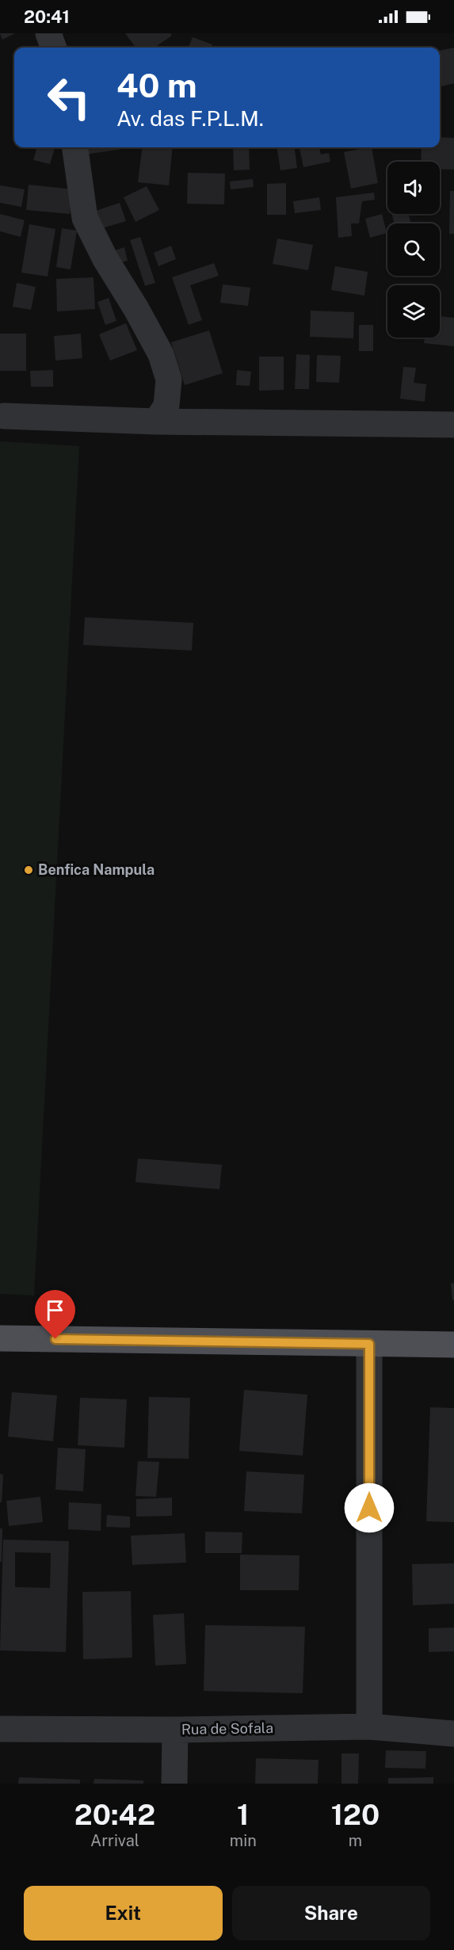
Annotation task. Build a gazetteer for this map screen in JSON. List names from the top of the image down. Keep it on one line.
{"streets":{"street":["Rua de Sofala"]},"places":["Benfica Nampula"],"page":{"status":"20:41","turn":["40 m","Av. das F.P.L.M."],"eta":["20:42","Arrival","1","min","120","m"],"buttons":["Exit","Share"]}}
